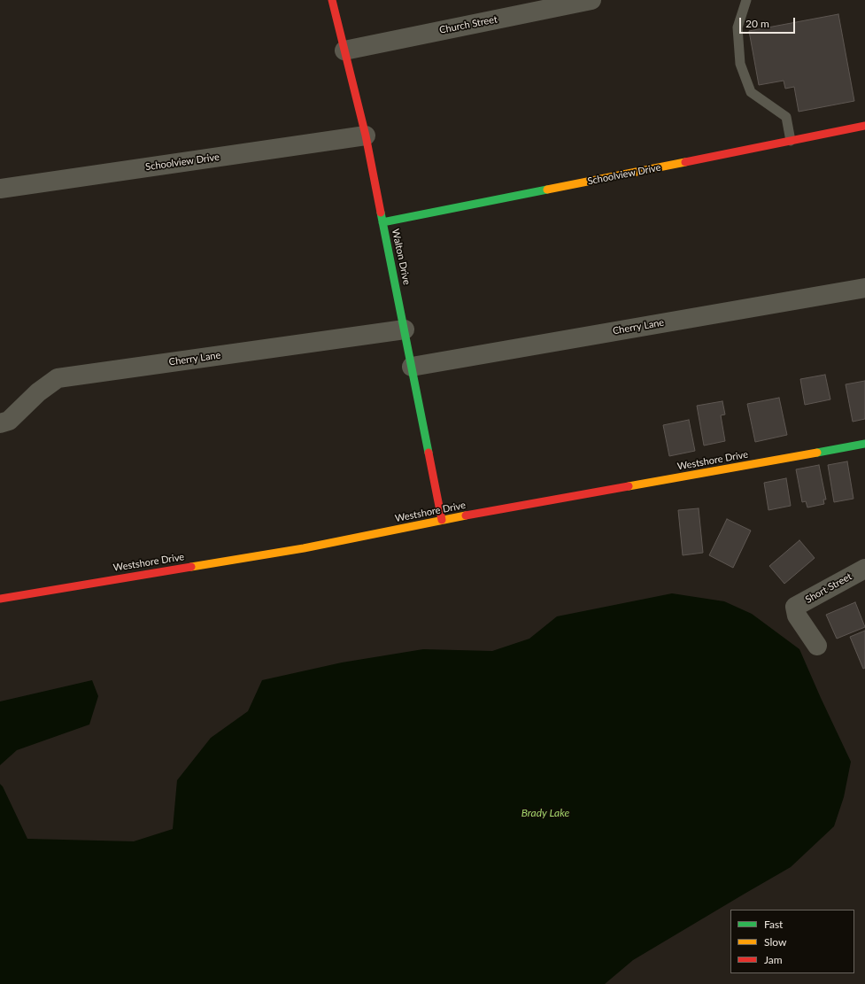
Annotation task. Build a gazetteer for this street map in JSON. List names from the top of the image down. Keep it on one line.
{"streets":{"street":["Church Street","Schoolview Drive","Walton Drive","Cherry Lane","Westshore Drive","Short Street"]},"crossings":[["Church Street","Walton Drive"],["Schoolview Drive","Walton Drive"],["Walton Drive","Cherry Lane"],["Walton Drive","Westshore Drive"]],"water":["Brady Lake"],"legend":["Fast","Slow","Jam"],"scale_bar":"20 m"}
